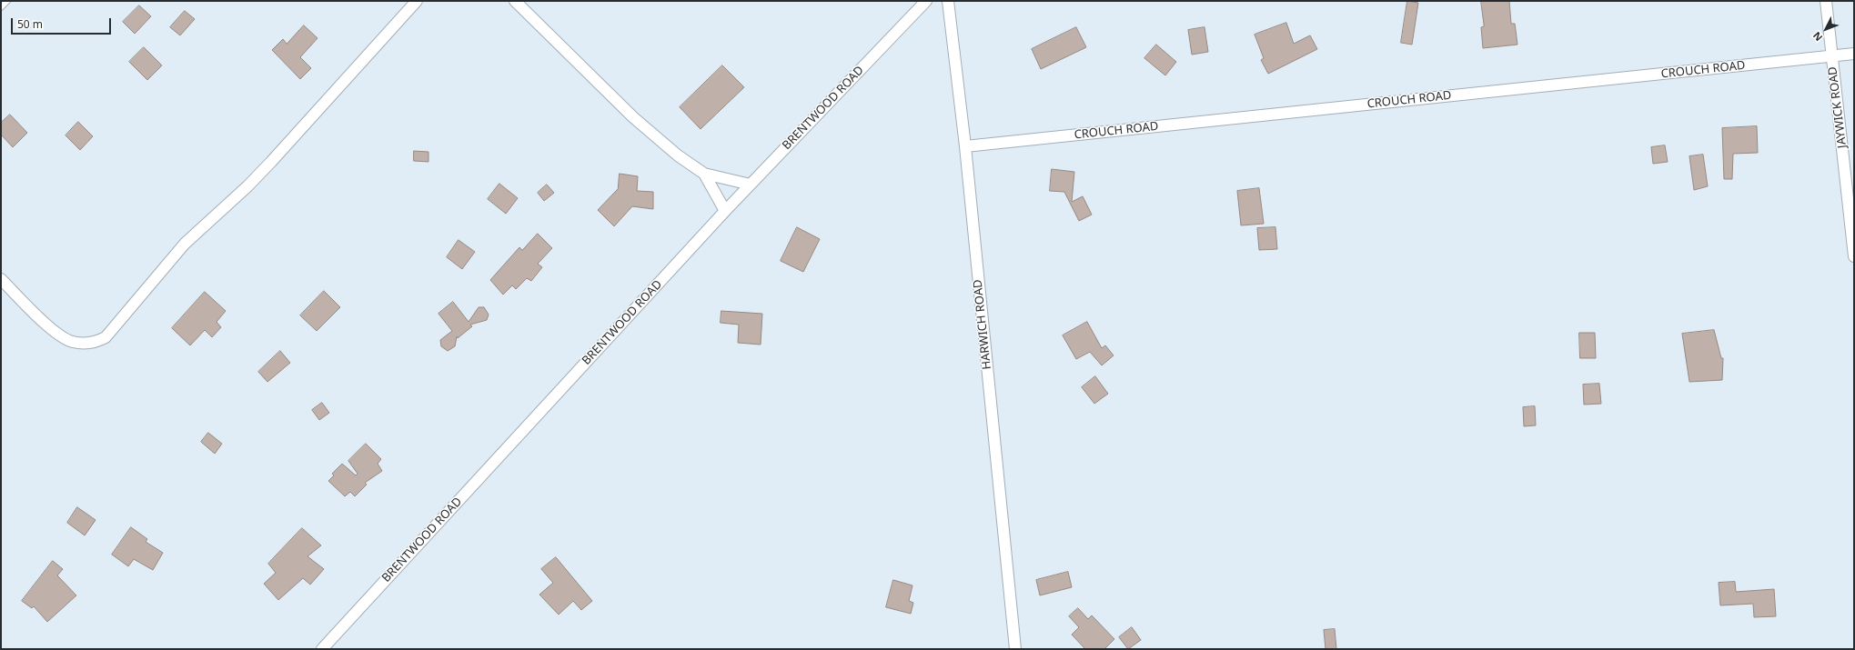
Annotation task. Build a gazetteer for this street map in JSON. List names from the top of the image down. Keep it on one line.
{"streets":{"street":["CROUCH ROAD","JAYWICK ROAD","BRENTWOOD ROAD","HARWICH ROAD"]},"crossings":[["CROUCH ROAD","JAYWICK ROAD"],["CROUCH ROAD","HARWICH ROAD"]],"scale_bar":"50 m","north":"bottom left"}
